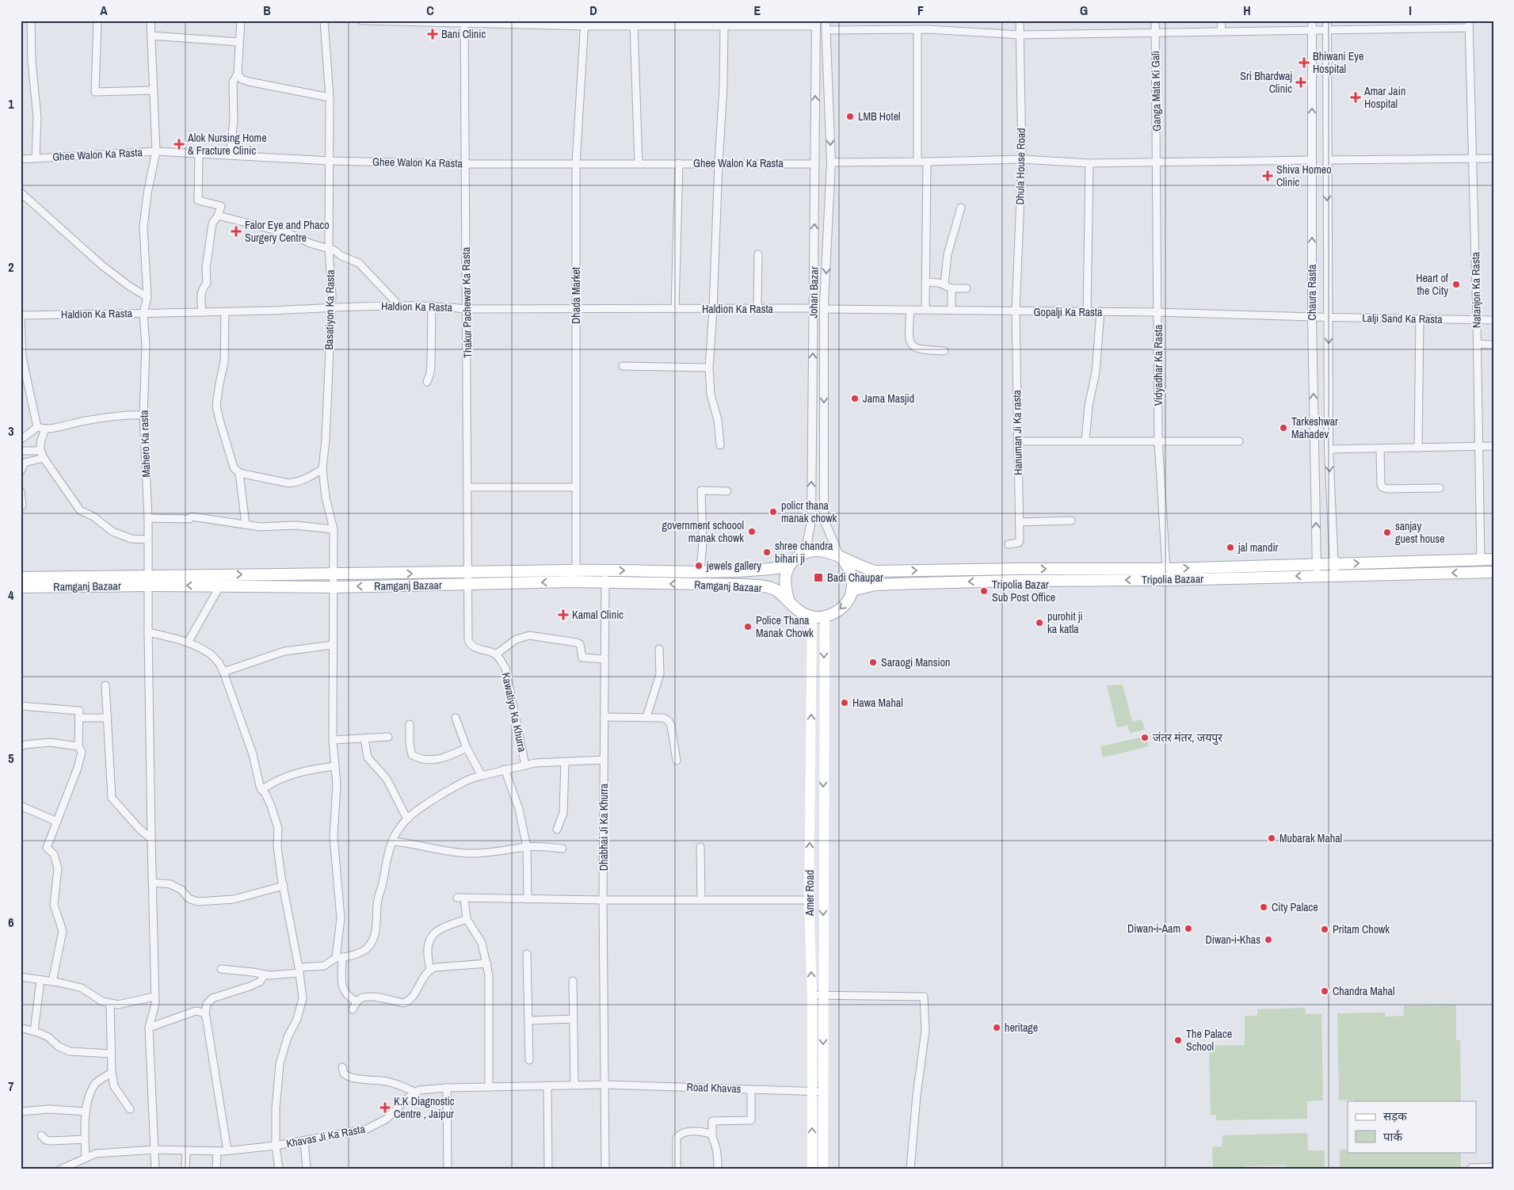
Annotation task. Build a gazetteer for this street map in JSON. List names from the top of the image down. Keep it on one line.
{"streets":{"main road":["Tripolia Bazaar","Ramganj Bazaar","Amer Road"],"street":["Ganga Mata Ki Gali","Ghee Walon Ka Rasta","Dhula House Road","Natanjon Ka Rasta","Johari Bazar","Chaura Rasta","Dhada Market","Thakur Pachewar Ka Rasta","Haldion Ka Rasta","Basatiyon Ka Rasta","Gopalji Ka Rasta","Lalji Sand Ka Rasta","Vidyadhar Ka Rasta","Hanuman Ji Ka rasta","Mahero Ka rasta","Kawatiyo Ka Khurra","Dhabhai Ji Ka Khurra","Road Khavas","Khavas Ji Ka Rasta"]},"crossings":[["Ganga Mata Ki Gali","Vidyadhar Ka Rasta"],["Ghee Walon Ka Rasta","Johari Bazar"],["Ghee Walon Ka Rasta","Dhada Market"],["Ghee Walon Ka Rasta","Thakur Pachewar Ka Rasta"],["Ghee Walon Ka Rasta","Basatiyon Ka Rasta"],["Ghee Walon Ka Rasta","Mahero Ka rasta"],["Dhula House Road","Gopalji Ka Rasta"],["Dhula House Road","Hanuman Ji Ka rasta"],["Natanjon Ka Rasta","Lalji Sand Ka Rasta"],["Natanjon Ka Rasta","Tripolia Bazaar"],["Johari Bazar","Haldion Ka Rasta"],["Johari Bazar","Gopalji Ka Rasta"],["Johari Bazar","Tripolia Bazaar"],["Johari Bazar","Ramganj Bazaar"],["Johari Bazar","Amer Road"],["Chaura Rasta","Gopalji Ka Rasta"],["Chaura Rasta","Lalji Sand Ka Rasta"],["Chaura Rasta","Tripolia Bazaar"],["Dhada Market","Haldion Ka Rasta"],["Dhada Market","Ramganj Bazaar"],["Thakur Pachewar Ka Rasta","Haldion Ka Rasta"],["Thakur Pachewar Ka Rasta","Ramganj Bazaar"],["Haldion Ka Rasta","Basatiyon Ka Rasta"],["Haldion Ka Rasta","Mahero Ka rasta"],["Basatiyon Ka Rasta","Ramganj Bazaar"],["Gopalji Ka Rasta","Lalji Sand Ka Rasta"],["Gopalji Ka Rasta","Vidyadhar Ka Rasta"],["Gopalji Ka Rasta","Hanuman Ji Ka rasta"],["Vidyadhar Ka Rasta","Tripolia Bazaar"],["Mahero Ka rasta","Ramganj Bazaar"],["Mahero Ka rasta","Khavas Ji Ka Rasta"],["Tripolia Bazaar","Ramganj Bazaar"],["Tripolia Bazaar","Amer Road"],["Ramganj Bazaar","Dhabhai Ji Ka Khurra"],["Ramganj Bazaar","Amer Road"],["Dhabhai Ji Ka Khurra","Road Khavas"],["Dhabhai Ji Ka Khurra","Khavas Ji Ka Rasta"],["Amer Road","Road Khavas"],["Road Khavas","Khavas Ji Ka Rasta"]],"places":{"health":["Bani Clinic","Bhiwani Eye Hospital","Sri Bhardwaj Clinic","Amar Jain Hospital","Alok Nursing Home & Fracture Clinic","Shiva Homeo Clinic","Falor Eye and Phaco Surgery Centre","Kamal Clinic","K.K Diagnostic Centre , Jaipur"],"other":["LMB Hotel","Heart of the City","Jama Masjid","Tarkeshwar Mahadev","policr thana manak chowk","government schoool manak chowk","sanjay guest house","jal mandir","shree chandra bihari ji","jewels gallery","Tripolia Bazar Sub Post Office","purohit ji ka katla","Police Thana Manak Chowk","Saraogi Mansion","Hawa Mahal","जंतर मंतर, जयपुर","Mubarak Mahal","City Palace","Diwan-i-Aam","Pritam Chowk","Diwan-i-Khas","Chandra Mahal","heritage","The Palace School"],"transit":["Badi Chaupar"]},"legend":["सड़क","पार्क"],"grid":{"columns":["A","B","C","D","E","F","G","H","I"],"rows":["1","2","3","4","5","6","7"]}}
